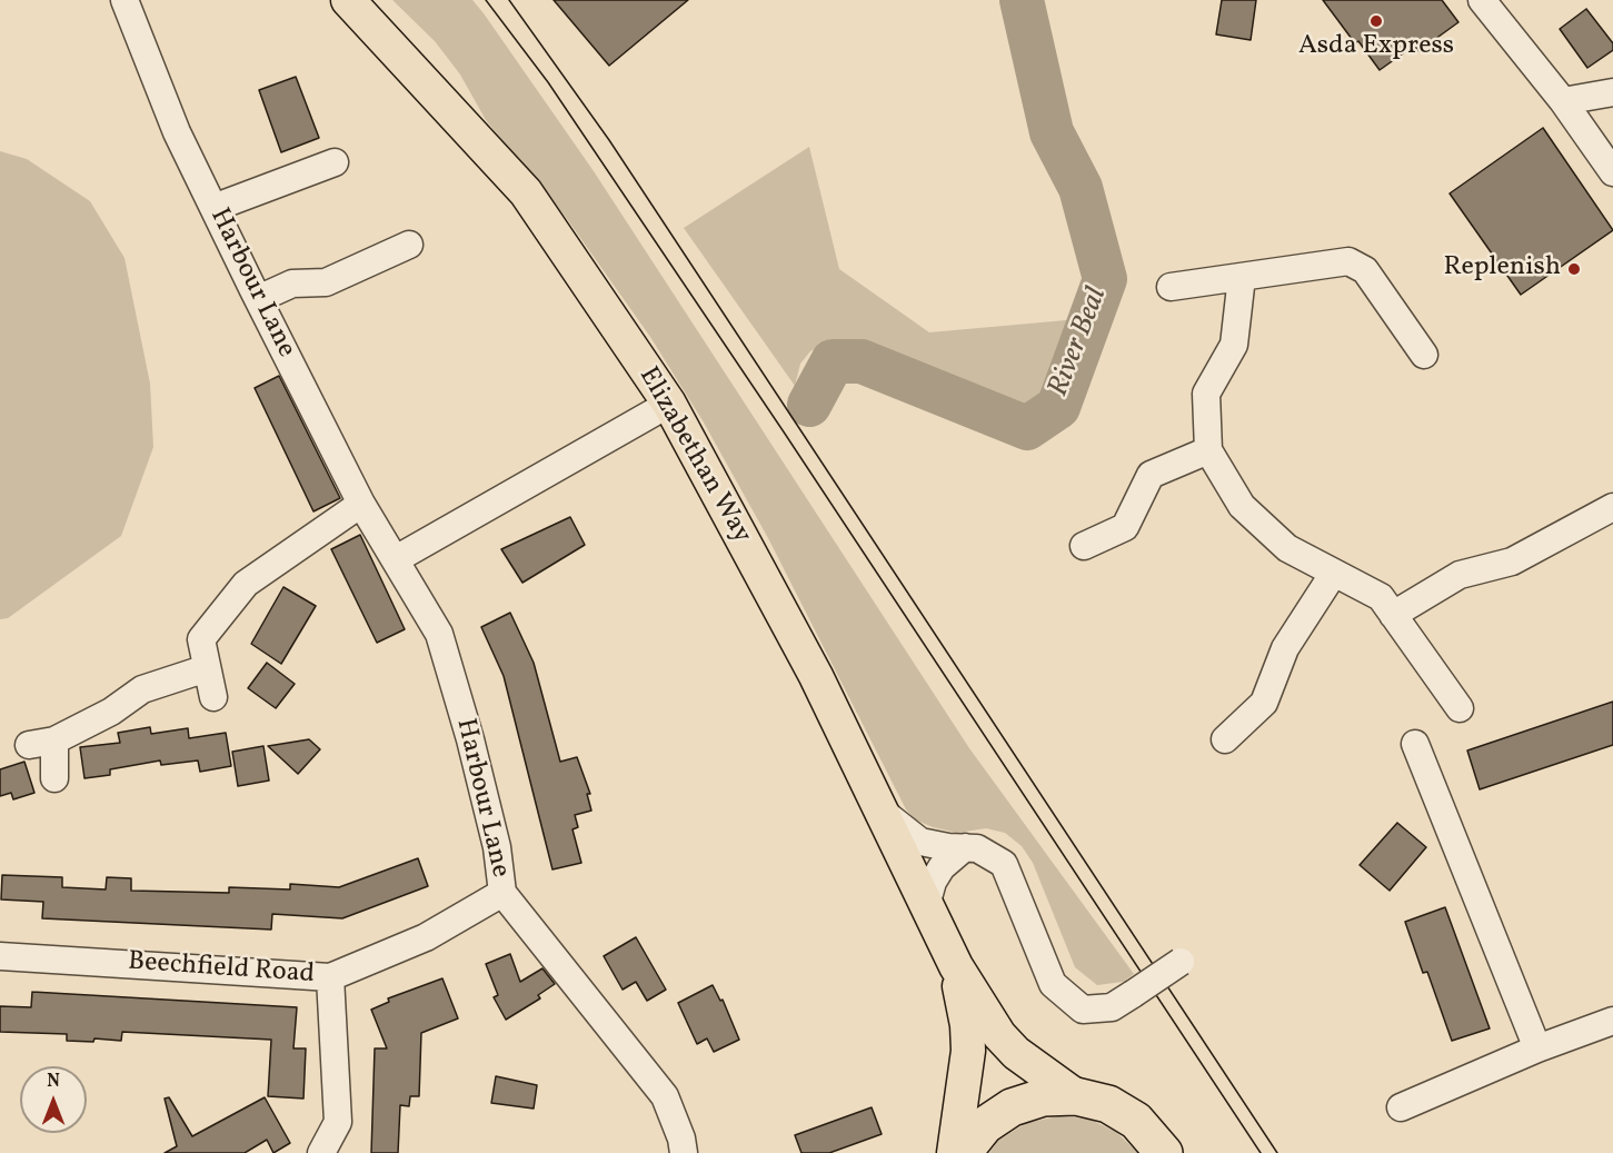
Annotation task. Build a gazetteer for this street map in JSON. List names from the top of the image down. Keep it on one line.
{"streets":{"main road":["Elizabethan Way"],"street":["Harbour Lane","Beechfield Road"]},"crossings":[["Harbour Lane","Beechfield Road"]],"water":["River Beal"],"places":["Asda Express","Replenish"],"north":"top"}
